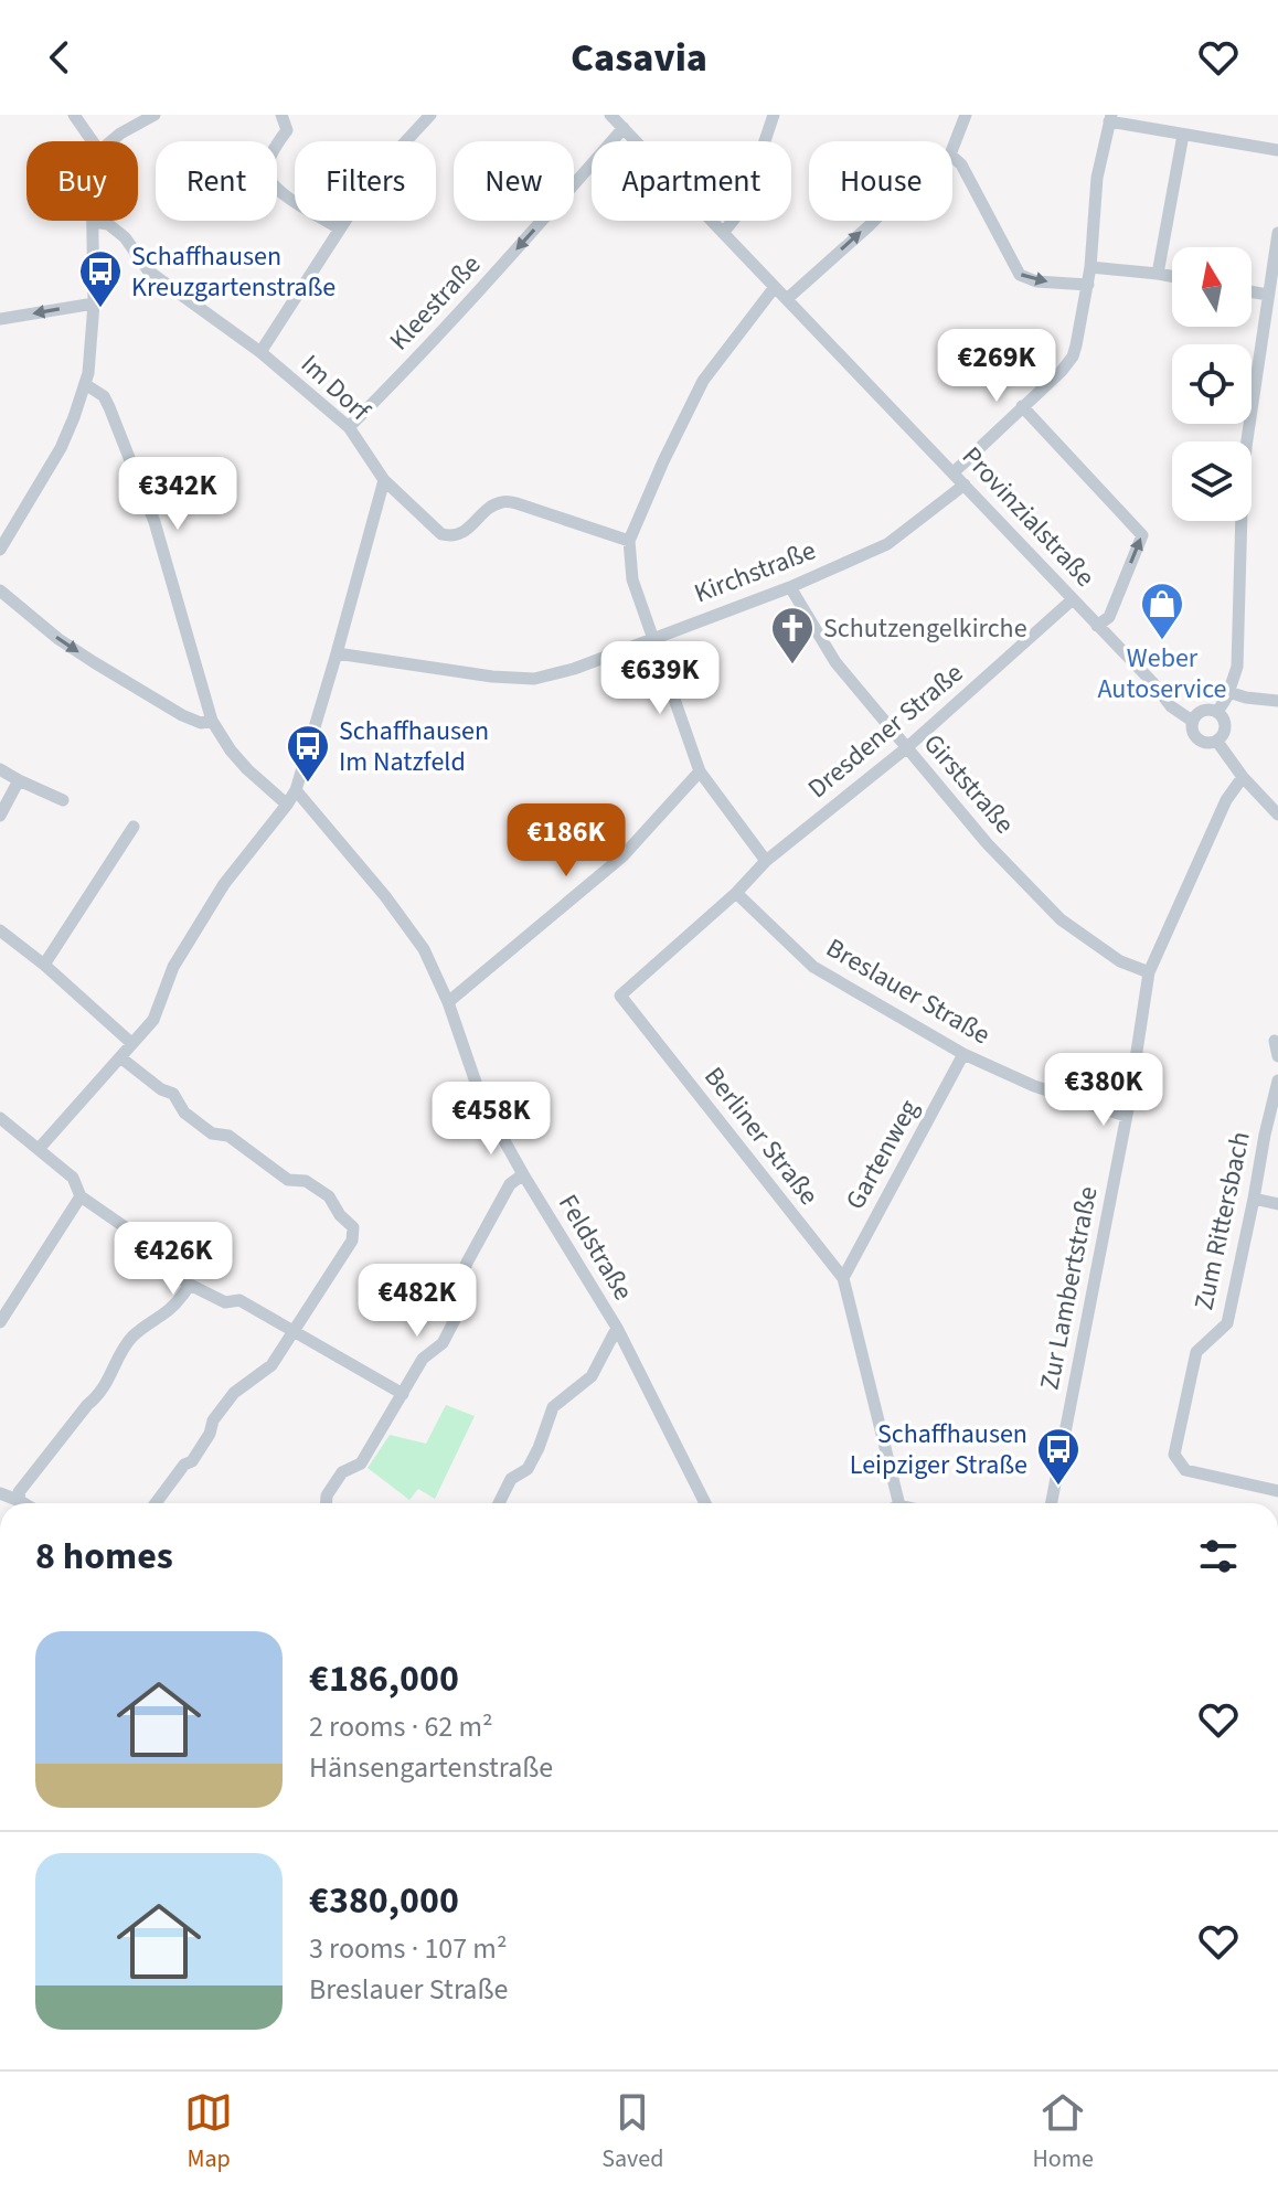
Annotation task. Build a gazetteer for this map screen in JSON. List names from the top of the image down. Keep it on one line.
{"streets":{"street":["Kleestraße","Im Dorf","Provinzialstraße","Kirchstraße","Dresdener Straße","Girststraße","Breslauer Straße","Berliner Straße","Gartenweg","Zum Rittersbach","Feldstraße","Zur Lambertstraße"]},"crossings":[["Kleestraße","Im Dorf"],["Kleestraße","Provinzialstraße"],["Provinzialstraße","Kirchstraße"],["Provinzialstraße","Dresdener Straße"],["Kirchstraße","Girststraße"],["Dresdener Straße","Girststraße"],["Dresdener Straße","Berliner Straße"],["Girststraße","Zur Lambertstraße"],["Breslauer Straße","Berliner Straße"],["Breslauer Straße","Gartenweg"],["Breslauer Straße","Zur Lambertstraße"],["Berliner Straße","Gartenweg"]],"one_way":["Kleestraße"],"places":{"bus stop":["Schaffhausen Kreuzgartenstraße","Schaffhausen Im Natzfeld","Schaffhausen Leipziger Straße"],"shop":["Weber Autoservice"],"church":["Schutzengelkirche"]},"north":"top","page":{"header":"Casavia","chip":["Buy","Rent","Filters","New","Apartment","House"],"price":["€269K","€342K","€639K","€186K","€380K","€458K","€426K","€482K"],"heading":"8 homes","list":[{"name":"€186,000","note":"2 rooms · 62 m² · Hänsengartenstraße"},{"name":"€380,000","note":"3 rooms · 107 m² · Breslauer Straße"}],"tabs":["Map","Saved","Home"]}}
